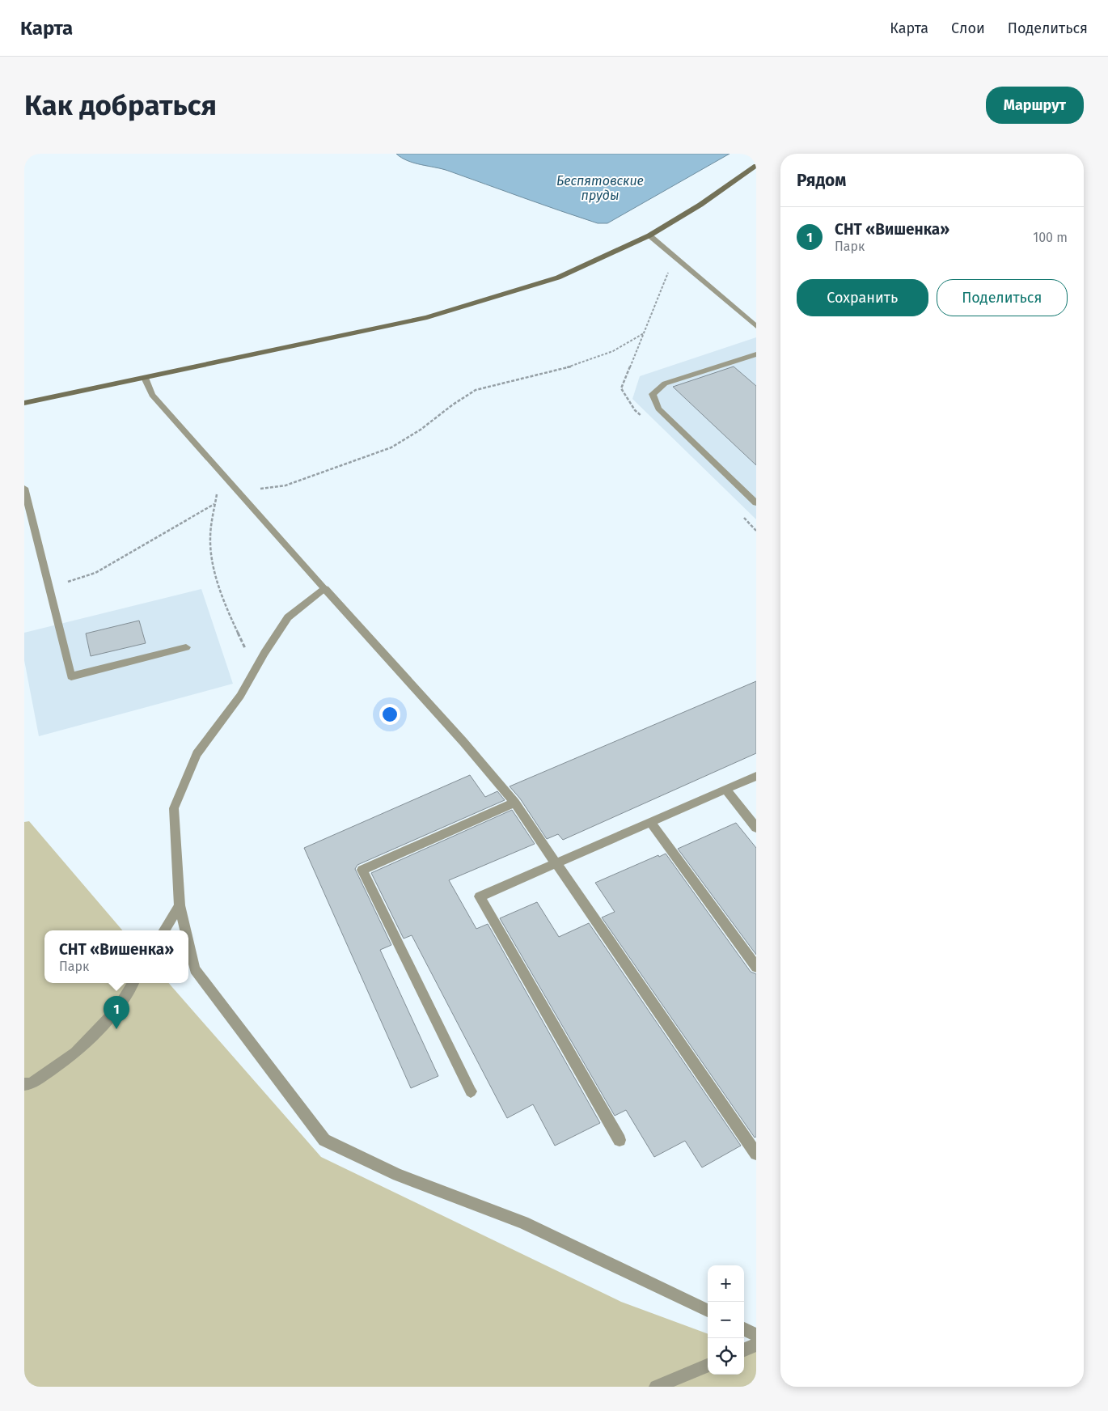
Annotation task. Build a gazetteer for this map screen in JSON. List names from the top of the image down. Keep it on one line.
{"water":["Беспятовские пруды"],"page":{"header":"Карта","nav":["Карта","Слои","Поделиться"],"buttons":["Маршрут",["Сохранить","Поделиться"]],"title":"Как добраться","heading":"Рядом","list":[{"mark":"1","name":"СНТ «Вишенка»","note":"Парк","value":"100 m"}],"popup":["СНТ «Вишенка»","Парк"],"pins":"1","map_buttons":["+","−"]}}
